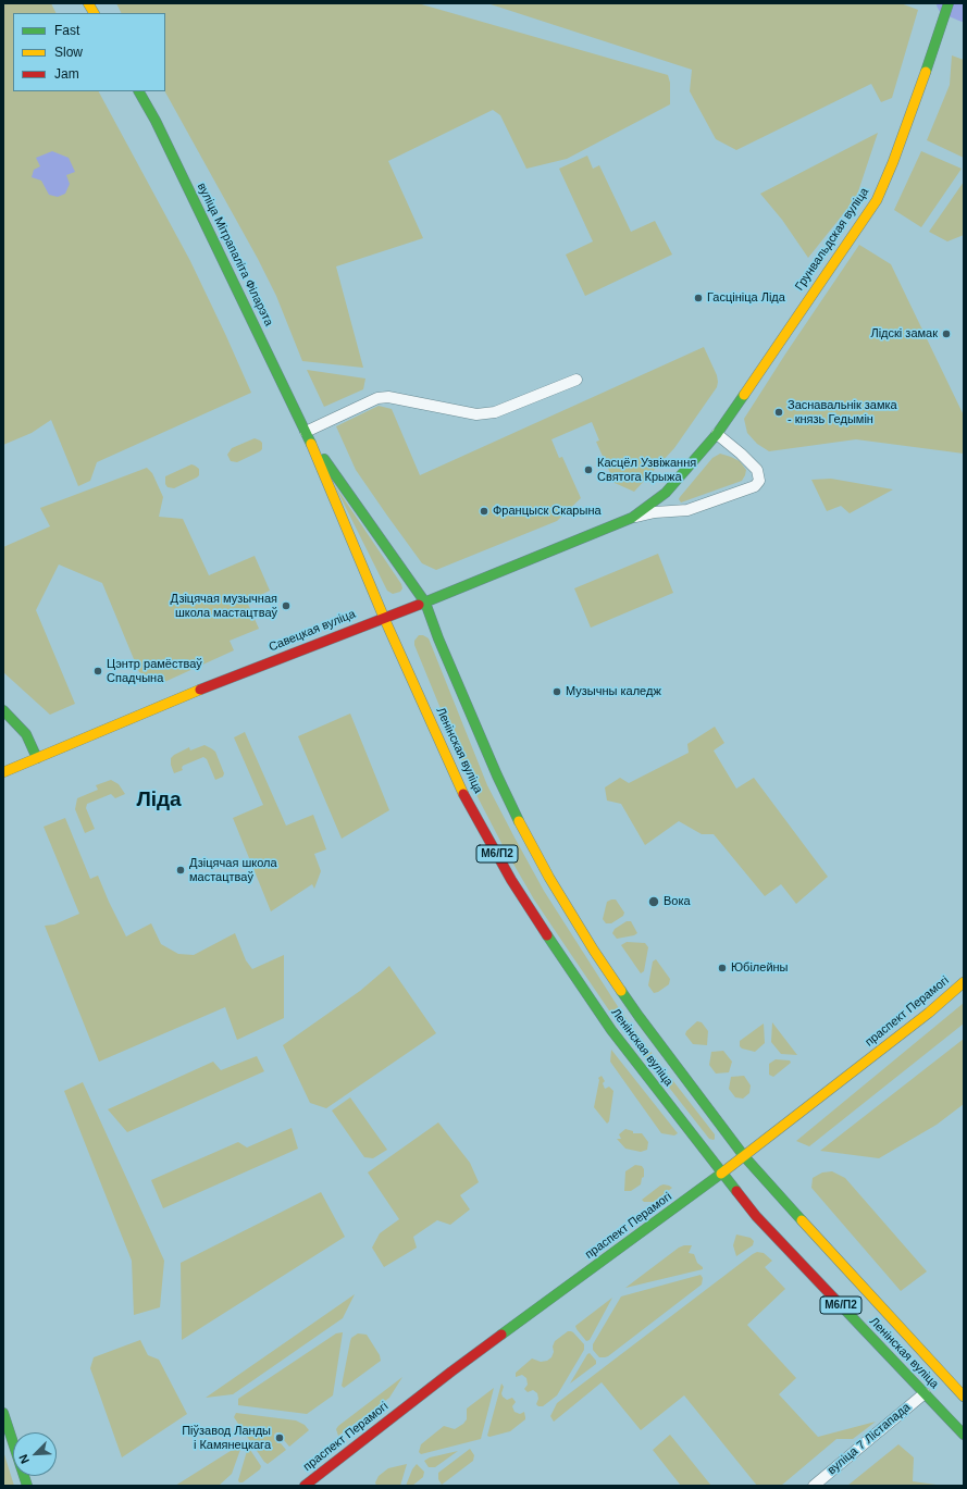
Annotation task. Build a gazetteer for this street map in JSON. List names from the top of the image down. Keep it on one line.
{"streets":{"main road":["Грунвальдская вуліца","вуліца Мітрапаліта Філарэта","Савецкая вуліца","Ленінская вуліца","М6/П2","праспект Перамогі"],"street":["вуліца 7 Лістапада"]},"crossings":[["Грунвальдская вуліца","Савецкая вуліца"],["вуліца Мітрапаліта Філарэта","Савецкая вуліца"],["вуліца Мітрапаліта Філарэта","Ленінская вуліца"],["Савецкая вуліца","Ленінская вуліца"],["Ленінская вуліца","праспект Перамогі"],["Ленінская вуліца","вуліца 7 Лістапада"]],"districts":["Ліда"],"places":["Гасцініца Ліда","Лідскі замак","Заснавальнік замка - князь Гедымін","Касцёл Узвіжання Святога Крыжа","Францыск Скарына","Дзіцячая музычная школа мастацтваў","Цэнтр рамёстваў Спадчына","Музычны каледж","Дзіцячая школа мастацтваў","Вока","Юбілейны","Піўзавод Ланды і Камянецкага"],"legend":["Fast","Slow","Jam"],"north":"bottom left"}
